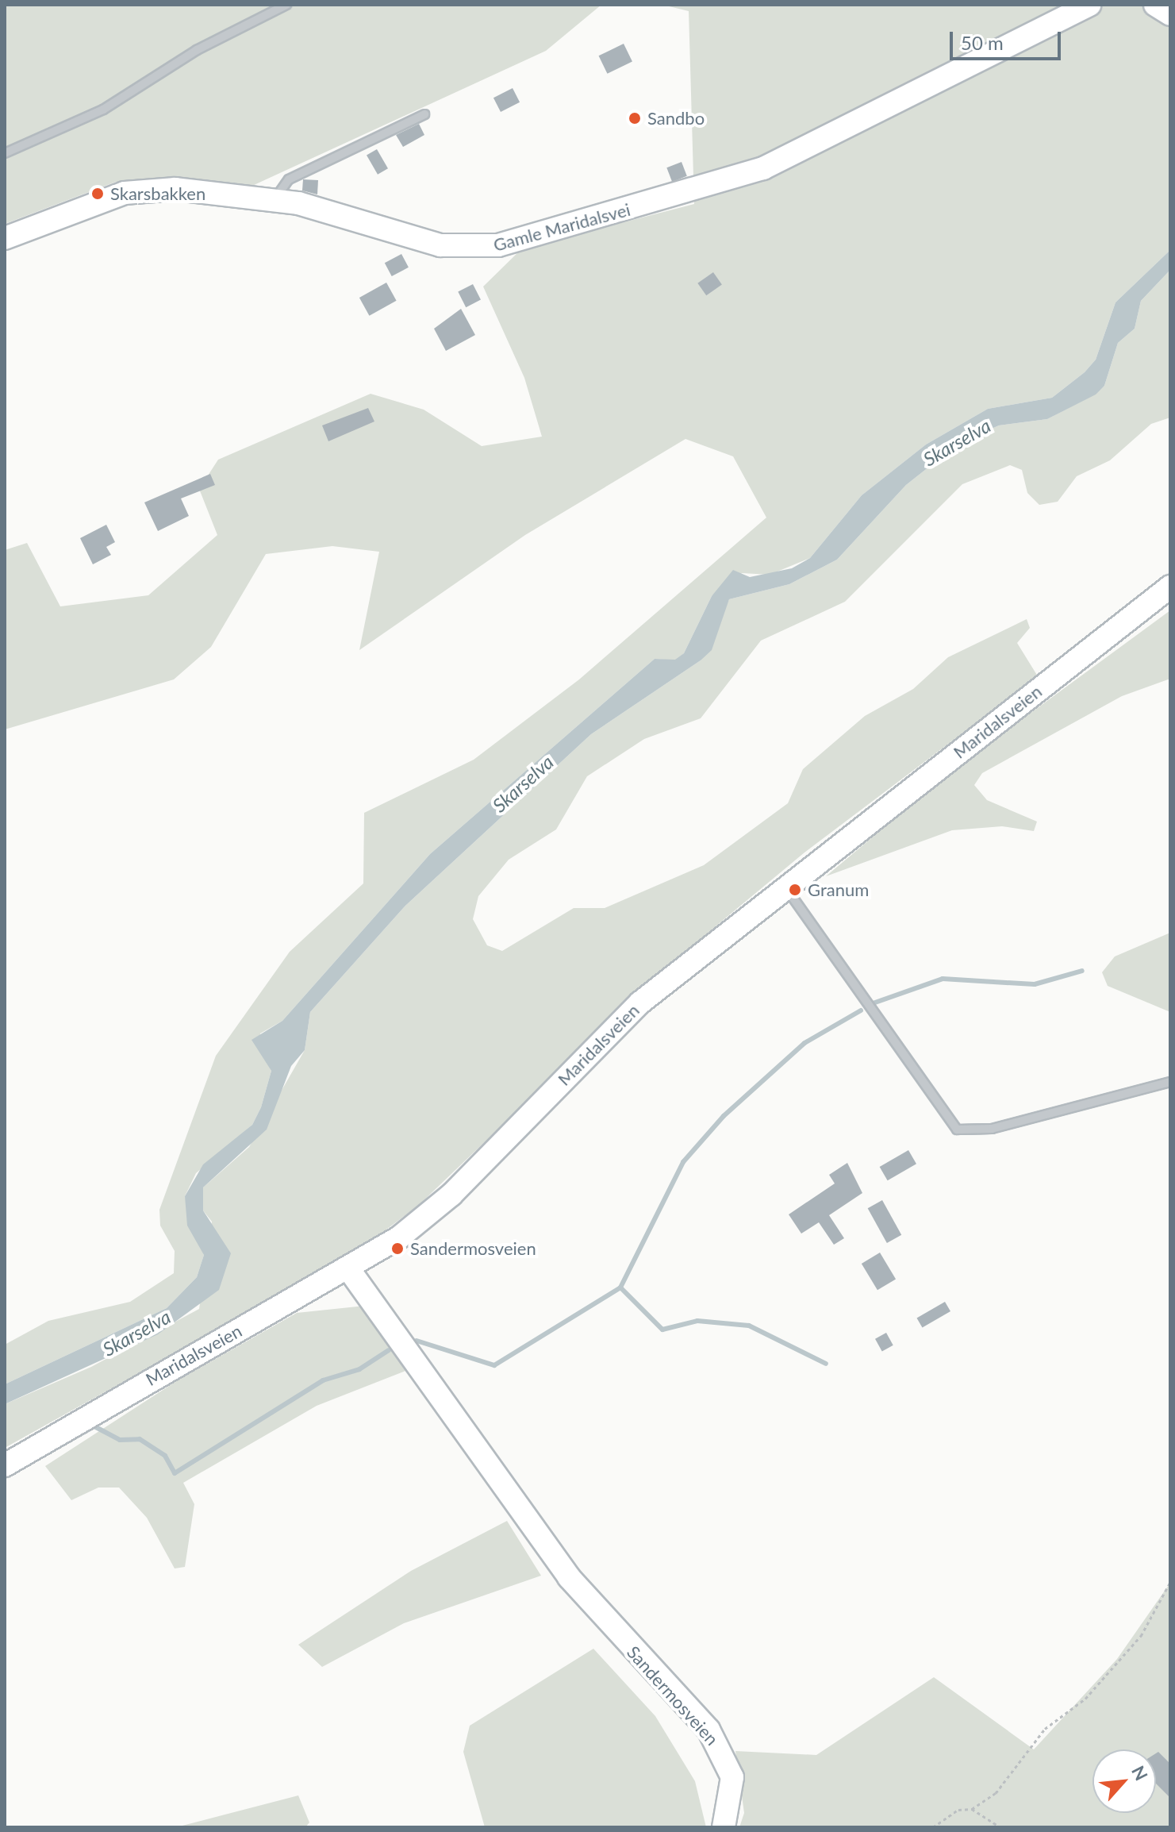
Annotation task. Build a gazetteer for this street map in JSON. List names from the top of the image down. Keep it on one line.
{"streets":{"street":["Gamle Maridalsvei","Maridalsveien","Sandermosveien"]},"crossings":[["Maridalsveien","Sandermosveien"]],"water":["Skarselva"],"places":["Sandbo","Skarsbakken","Granum","Sandermosveien"],"scale_bar":"50 m","north":"top right"}
